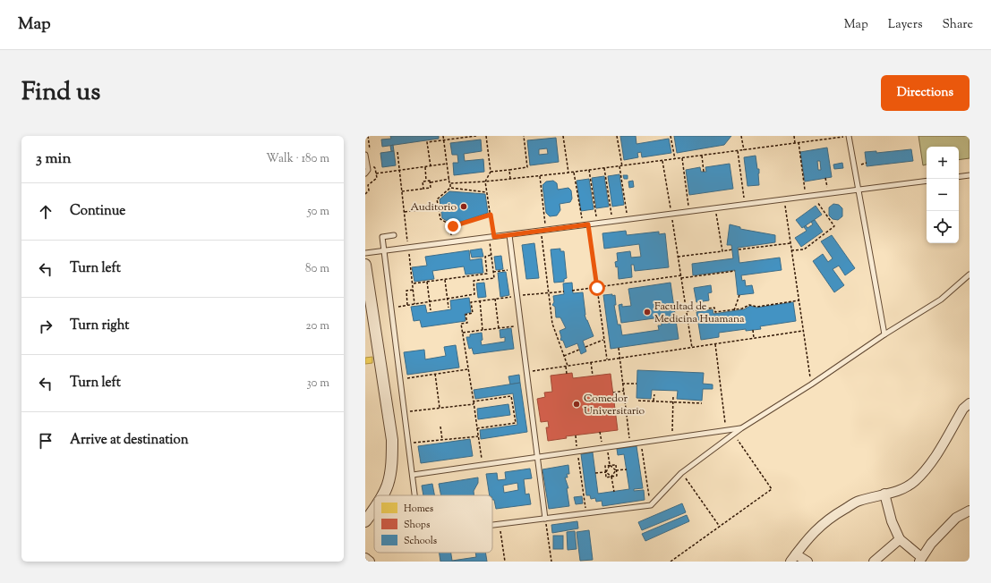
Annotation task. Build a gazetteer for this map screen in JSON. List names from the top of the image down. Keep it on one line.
{"places":["Auditorio","Facultad de Medicina Huamana","Comedor Universitario"],"legend":["Homes","Shops","Schools"],"page":{"header":"Map","nav":["Map","Layers","Share"],"title":"Find us","buttons":"Directions","heading":["3 min","Walk · 180 m"],"map_buttons":["+","−"],"list":[["Continue","50 m"],["Turn left","80 m"],["Turn right","20 m"],["Turn left","30 m"],"Arrive at destination"]}}
